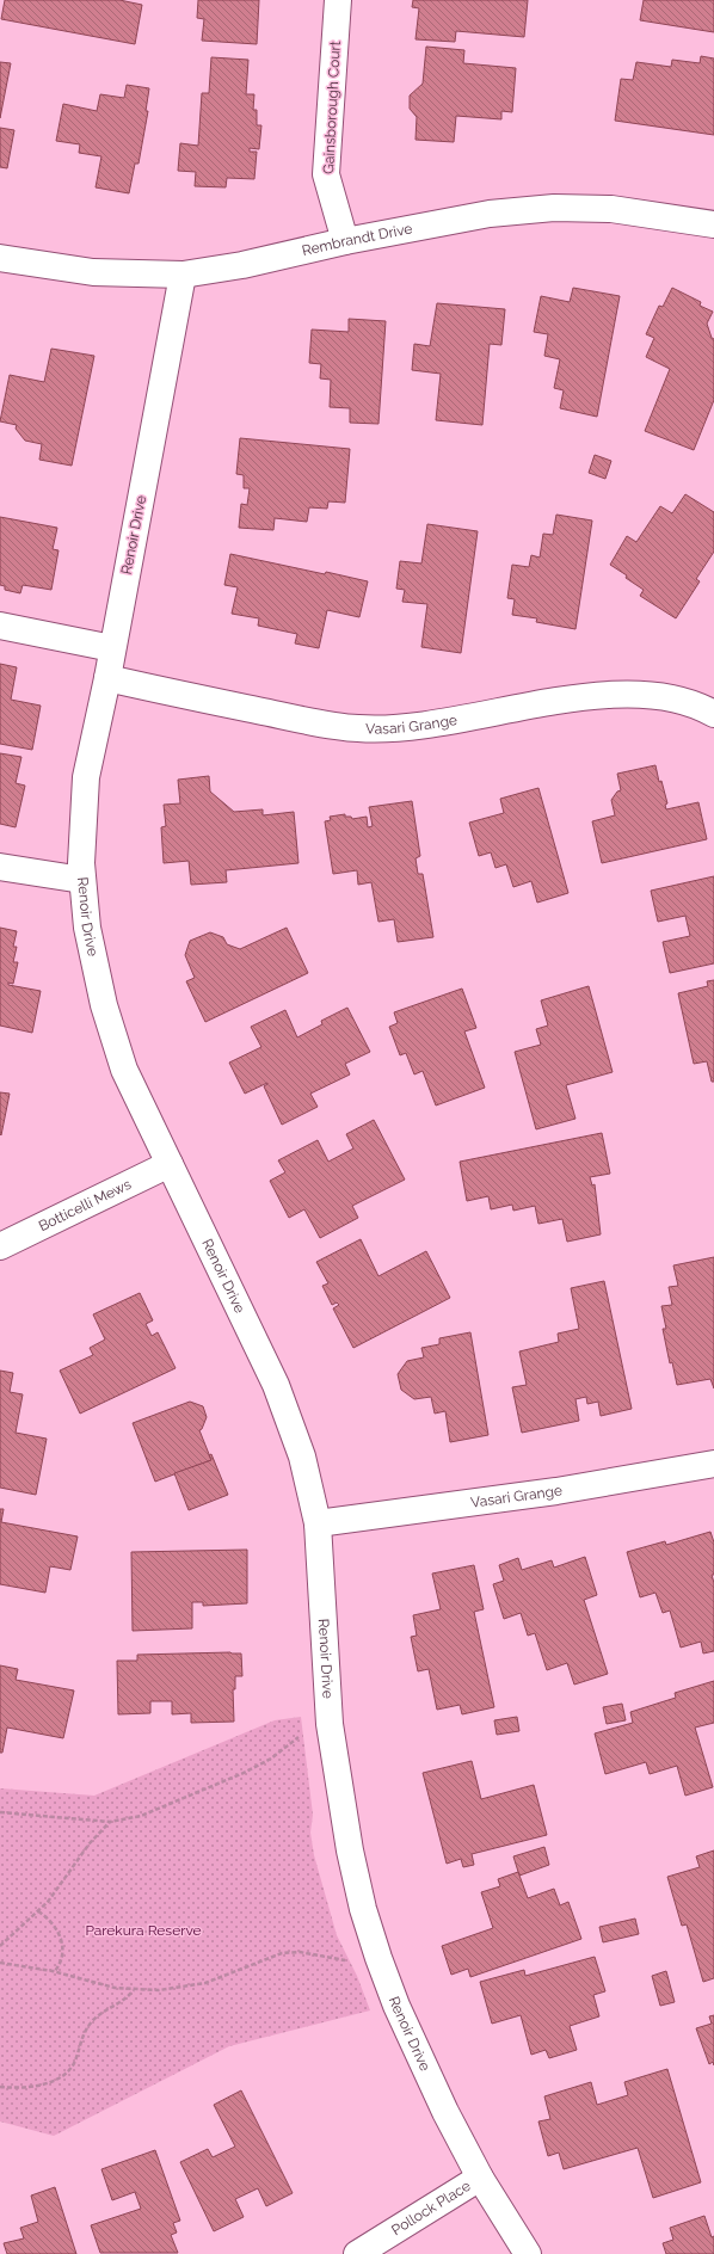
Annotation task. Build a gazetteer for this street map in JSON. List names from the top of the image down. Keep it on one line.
{"streets":{"street":["Gainsborough Court","Rembrandt Drive","Renoir Drive","Vasari Grange","Botticelli Mews","Pollock Place"]},"crossings":[["Gainsborough Court","Rembrandt Drive"],["Rembrandt Drive","Renoir Drive"],["Renoir Drive","Vasari Grange"],["Renoir Drive","Botticelli Mews"],["Renoir Drive","Pollock Place"]],"parks":["Parekura Reserve"]}
